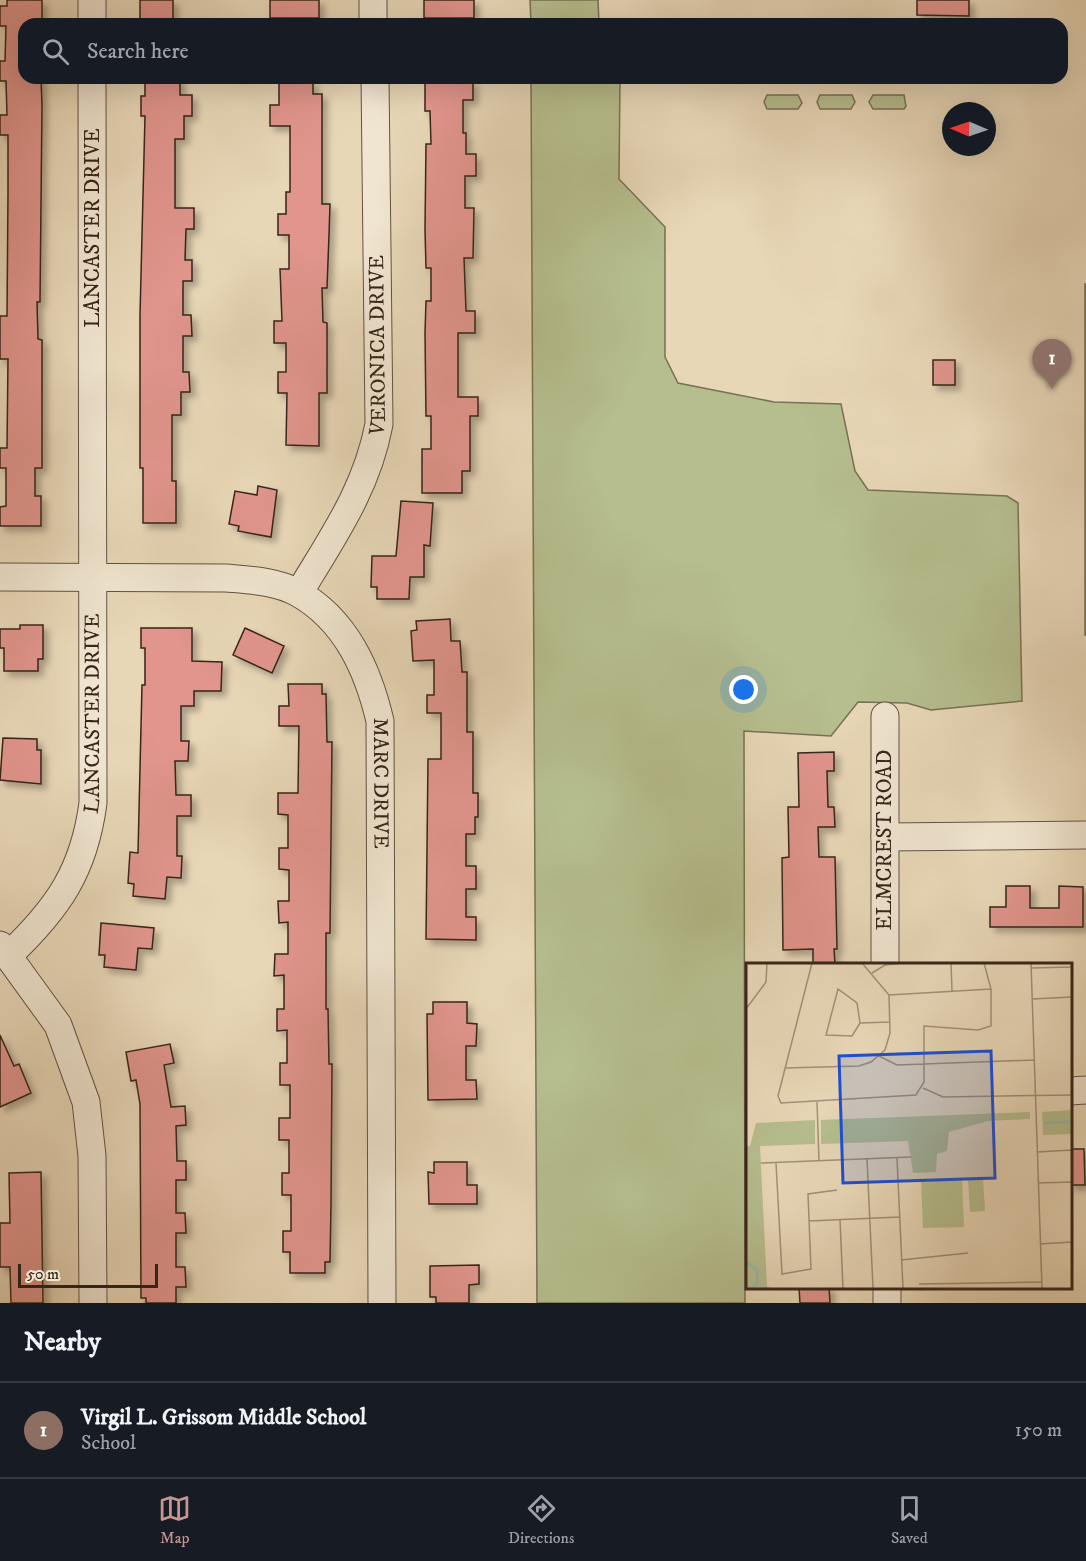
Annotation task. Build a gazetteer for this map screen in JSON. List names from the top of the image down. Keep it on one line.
{"streets":{"street":["LANCASTER DRIVE","VERONICA DRIVE","MARC DRIVE","ELMCREST ROAD"]},"crossings":[["LANCASTER DRIVE","MARC DRIVE"],["VERONICA DRIVE","MARC DRIVE"]],"scale_bar":"50 m","north":"left","page":{"search":"Search here","pins":"1","scale":"50 m","heading":"Nearby","list":[{"mark":"1","name":"Virgil L. Grissom Middle School","note":"School","value":"150 m"}],"nav":["Map","Directions","Saved"]}}
